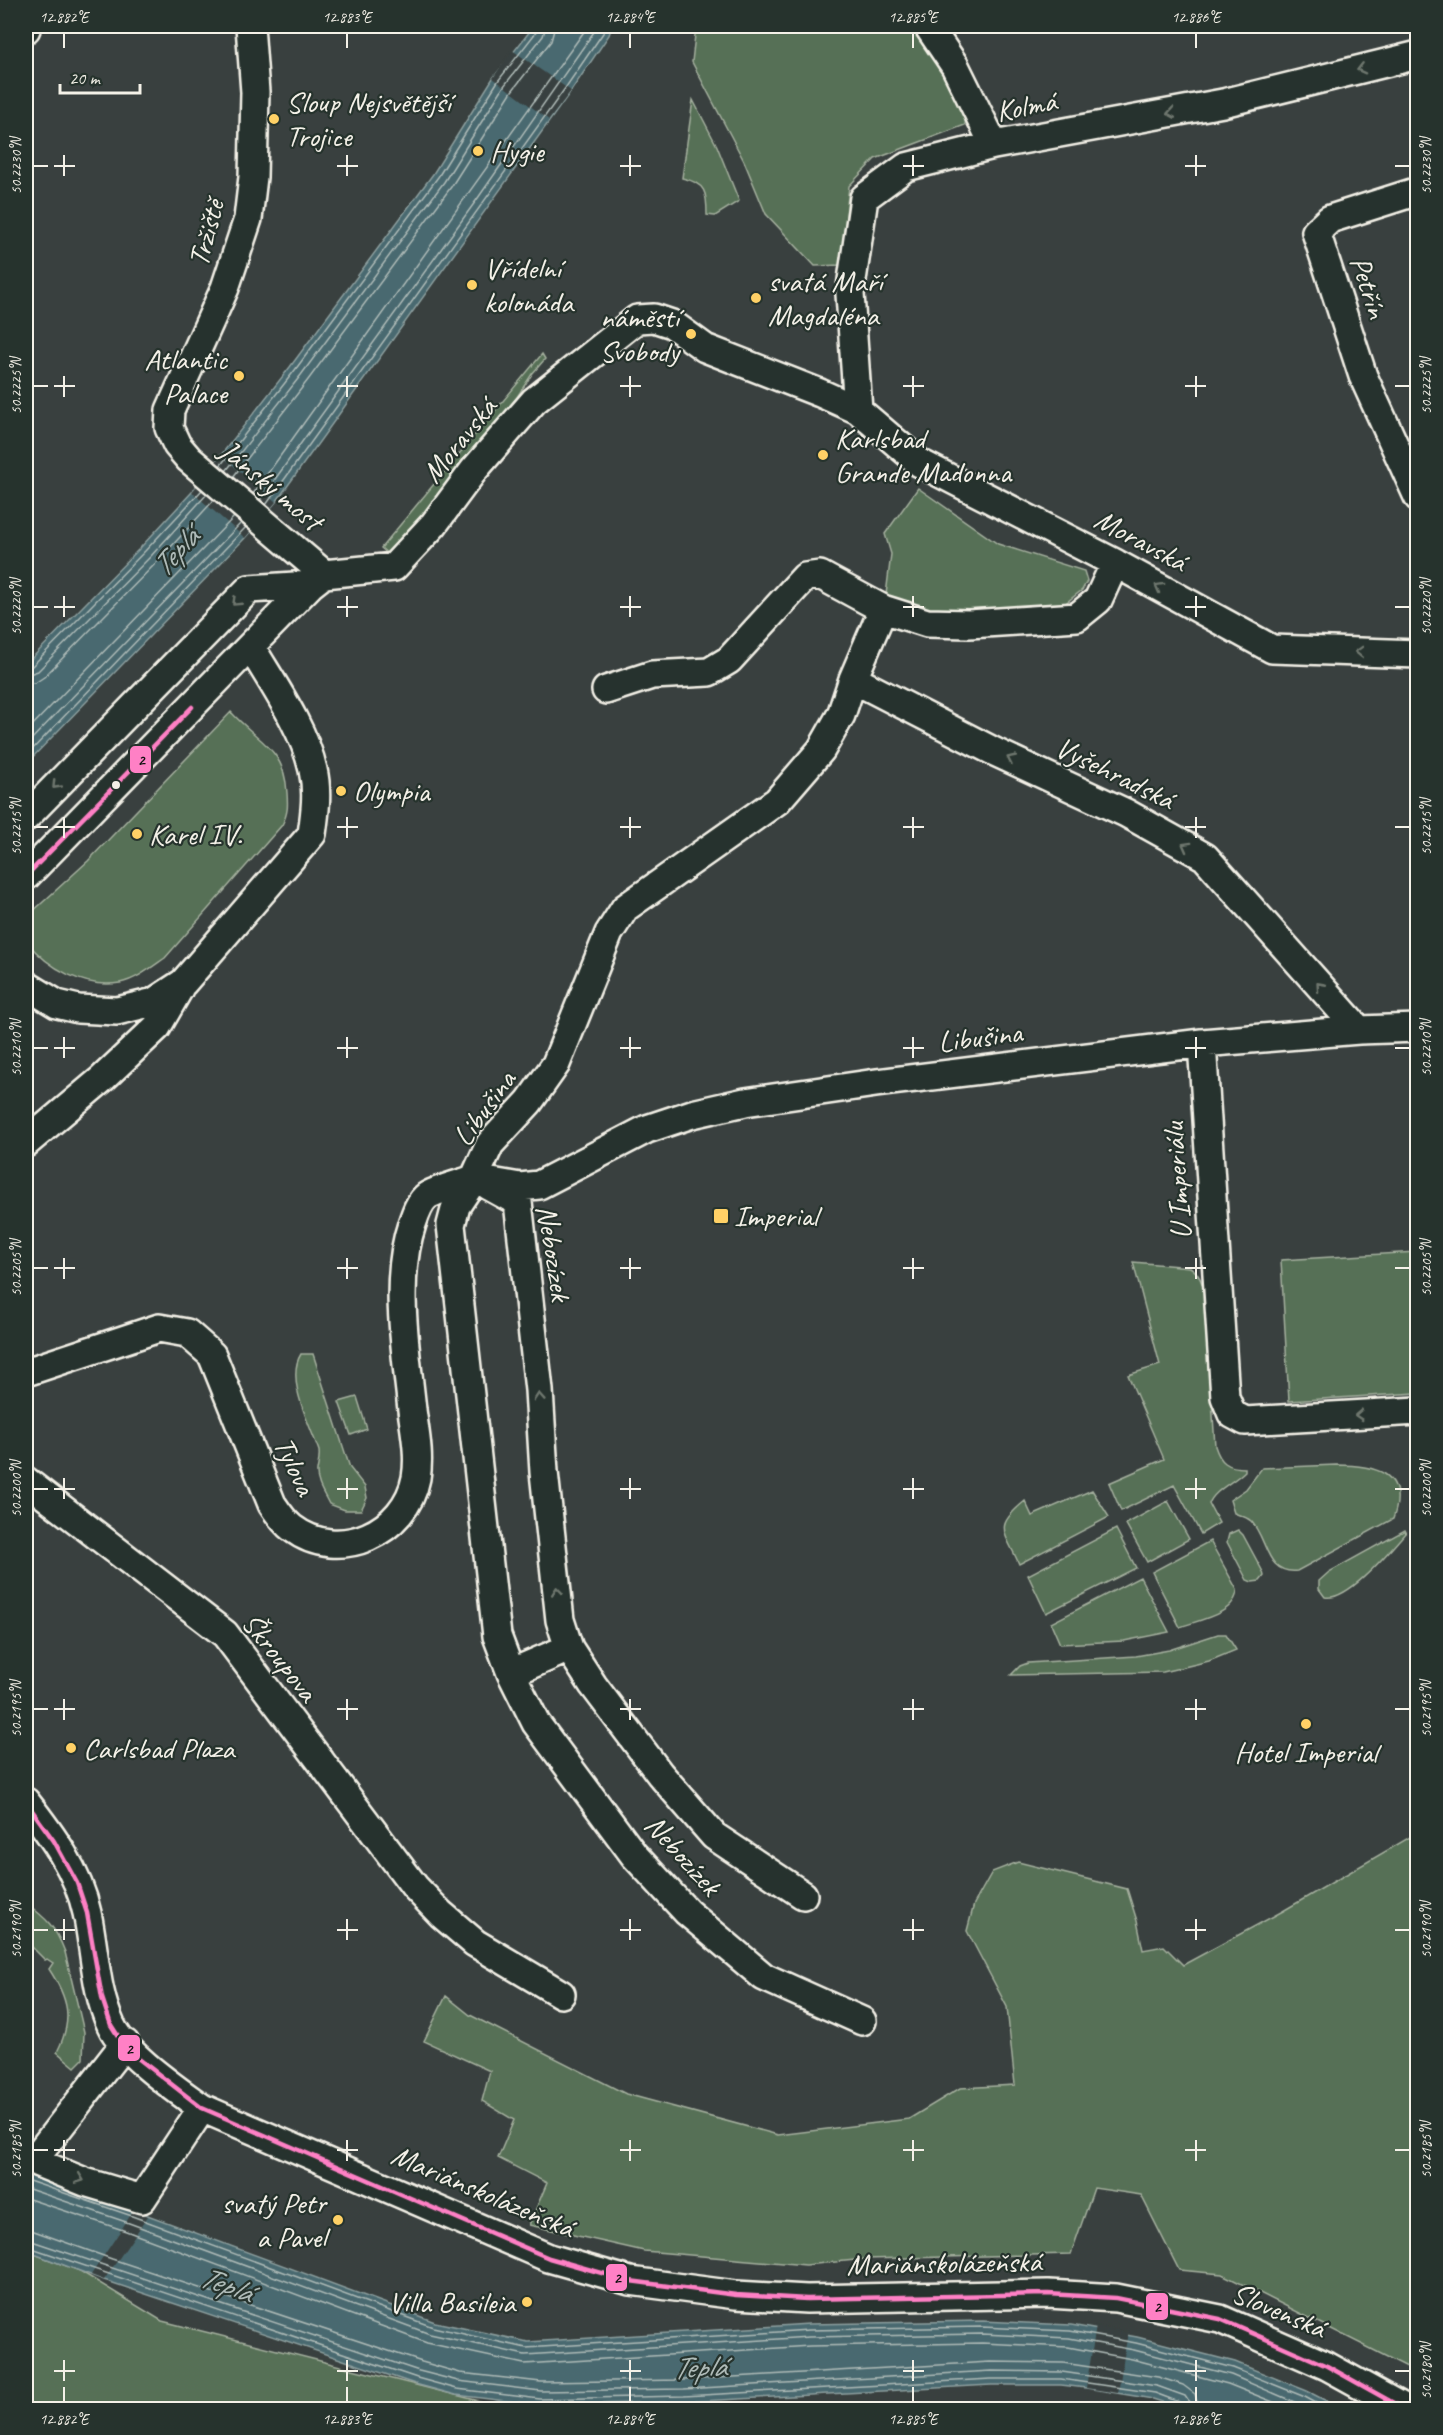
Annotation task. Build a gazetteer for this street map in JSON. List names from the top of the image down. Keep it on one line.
{"streets":{"street":["Kolmá","Tržiště","Petřín","Moravská","Jánský most","Vyšehradská","Libušina","U Imperiálu","Nebozízek","Tylova","Škroupova","Mariánskolázeňská","Slovenská"]},"crossings":[["Kolmá","Moravská"],["Tržiště","Jánský most"],["Moravská","Jánský most"],["Vyšehradská","Libušina"],["Libušina","U Imperiálu"],["Libušina","Nebozízek"],["Libušina","Tylova"],["Nebozízek","Tylova"],["Mariánskolázeňská","Slovenská"]],"one_way":["Kolmá","Moravská","Vyšehradská"],"water":["Teplá"],"places":{"other":["Sloup Nejsvětější Trojice","Hygie","Vřídelní kolonáda","svatá Maří Magdaléna","náměstí Svobody","Atlantic Palace","Karlsbad Grande Madonna","Olympia","Karel IV.","Hotel Imperial","Carlsbad Plaza","svatý Petr a Pavel","Villa Basileia"],"transit":["Imperial"]},"lines":["transit line 2"],"scale_bar":"20 m","coordinates":["12.882°E","12.883°E","12.884°E","12.885°E","12.886°E","50.2230°N","50.2225°N","50.2220°N","50.2215°N","50.2210°N","50.2205°N","50.2200°N","50.2195°N","50.2190°N","50.2185°N","50.2180°N"]}
